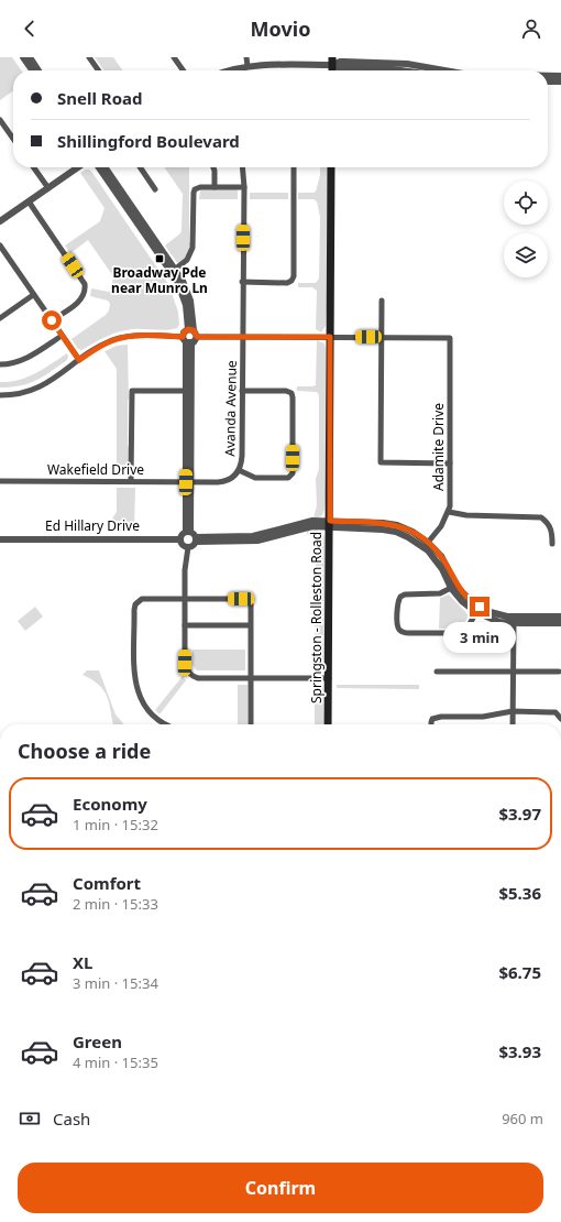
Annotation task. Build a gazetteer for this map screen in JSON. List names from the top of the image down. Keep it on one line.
{"streets":{"main road":["Springston - Rolleston Road"],"street":["Avanda Avenue","Adamite Drive","Wakefield Drive","Ed Hillary Drive"]},"crossings":[["Avanda Avenue","Wakefield Drive"]],"places":{"transit":["Broadway Pde near Munro Ln"]},"page":{"header":"Movio","banner":["Snell Road","Shillingford Boulevard"],"bubble":"3 min","heading":"Choose a ride","list":[{"name":"Economy","note":"1 min · 15:32","value":"$3.97"},{"name":"Comfort","note":"2 min · 15:33","value":"$5.36"},{"name":"XL","note":"3 min · 15:34","value":"$6.75"},{"name":"Green","note":"4 min · 15:35","value":"$3.93"}],"pay":["Cash","960 m"],"buttons":"Confirm"}}
